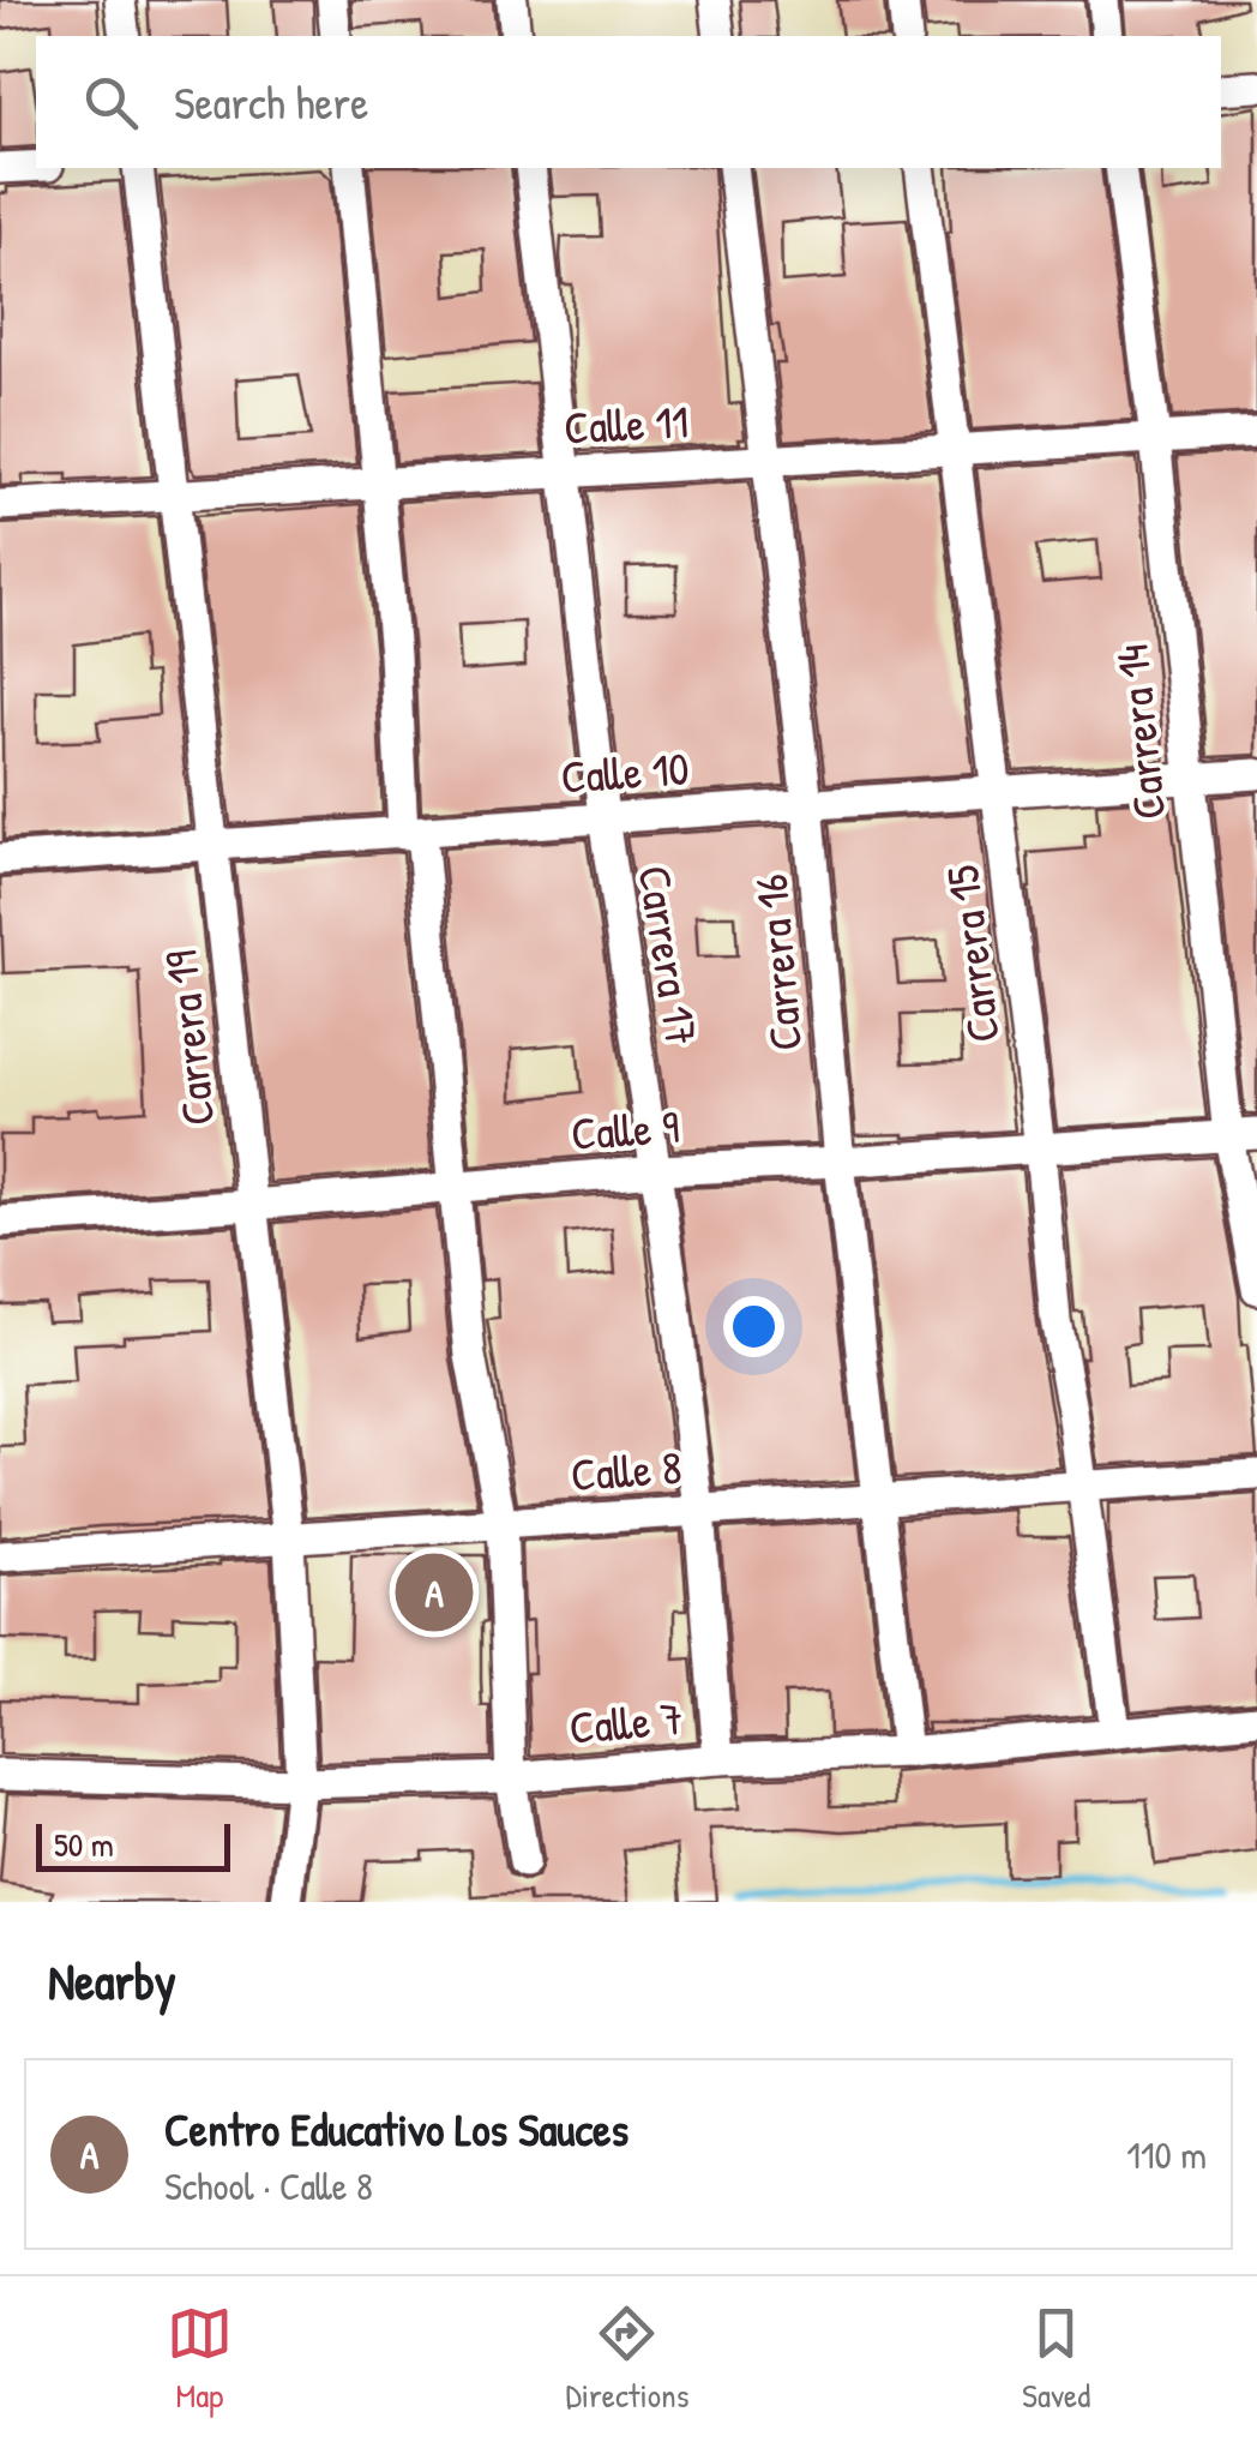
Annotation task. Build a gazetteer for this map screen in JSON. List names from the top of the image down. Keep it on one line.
{"streets":{"street":["Calle 11","Carrera 14","Calle 10","Carrera 15","Carrera 17","Carrera 16","Carrera 19","Calle 9","Calle 8","Calle 7"]},"crossings":[["Calle 11","Carrera 14"],["Calle 11","Carrera 15"],["Calle 11","Carrera 17"],["Calle 11","Carrera 16"],["Calle 11","Carrera 19"],["Carrera 14","Calle 10"],["Carrera 14","Calle 9"],["Calle 10","Carrera 15"],["Calle 10","Carrera 17"],["Calle 10","Carrera 16"],["Calle 10","Carrera 19"],["Carrera 15","Calle 9"],["Carrera 15","Calle 8"],["Carrera 15","Calle 7"],["Carrera 17","Calle 9"],["Carrera 17","Calle 8"],["Carrera 17","Calle 7"],["Carrera 16","Calle 9"],["Carrera 16","Calle 8"],["Carrera 16","Calle 7"],["Carrera 19","Calle 9"],["Carrera 19","Calle 8"],["Carrera 19","Calle 7"]],"scale_bar":"50 m","page":{"search":"Search here","pins":"A","scale":"50 m","heading":"Nearby","list":[{"mark":"A","name":"Centro Educativo Los Sauces","note":"School · Calle 8","value":"110 m"}],"nav":["Map","Directions","Saved"]}}
